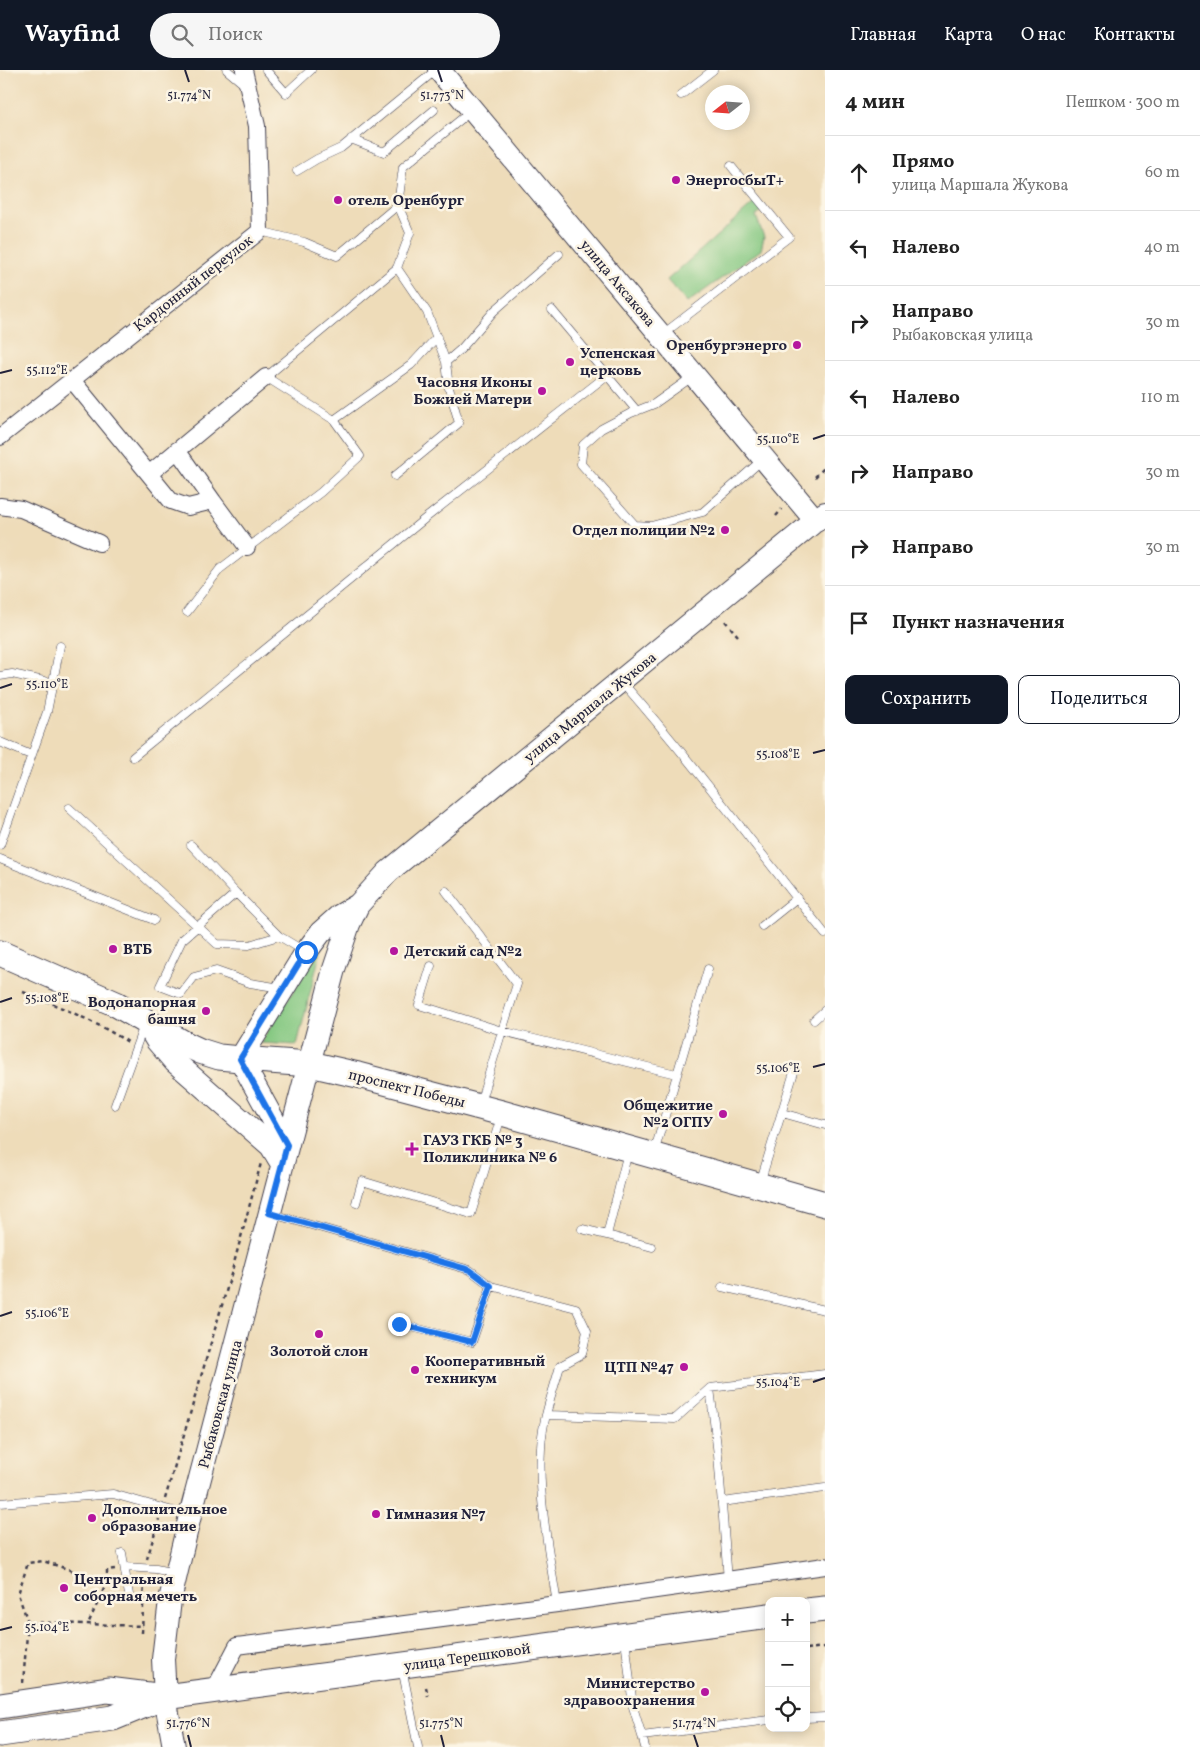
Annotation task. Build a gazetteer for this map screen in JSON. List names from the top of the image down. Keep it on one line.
{"streets":{"main road":["улица Аксакова","улица Маршала Жукова","проспект Победы","Рыбаковская улица","улица Терешковой"],"street":["Кардонный переулок"]},"crossings":[["улица Аксакова","улица Маршала Жукова"],["улица Маршала Жукова","проспект Победы"],["улица Маршала Жукова","Рыбаковская улица"],["проспект Победы","Рыбаковская улица"],["Рыбаковская улица","улица Терешковой"]],"places":{"other":["ЭнергосбыТ+","отель Оренбург","Оренбургэнерго","Успенская церковь","Часовня Иконы Божией Матери","Отдел полиции №2","ВТБ","Детский сад №2","Водонапорная башня","Общежитие №2 ОГПУ","Золотой слон","ЦТП №47","Кооперативный техникум","Гимназия №7","Дополнительное образование","Центральная соборная мечеть","Министерство здравоохранения"],"health":["ГАУЗ ГКБ № 3 Поликлиника № 6"]},"north":"left","page":{"header":"Wayfind","search":"Поиск","nav":["Главная","Карта","О нас","Контакты"],"heading":["4 мин","Пешком · 300 m"],"list":[["Прямо","улица Маршала Жукова","60 m"],["Налево","40 m"],["Направо","Рыбаковская улица","30 m"],["Налево","110 m"],["Направо","30 m"],["Направо","30 m"],"Пункт назначения"],"buttons":["Сохранить","Поделиться"],"map_buttons":["+","−"]},"coordinates":["51.774°N","51.773°N","55.112°E","55.110°E","55.108°E","55.106°E","55.104°E","51.776°N","51.775°N"]}
